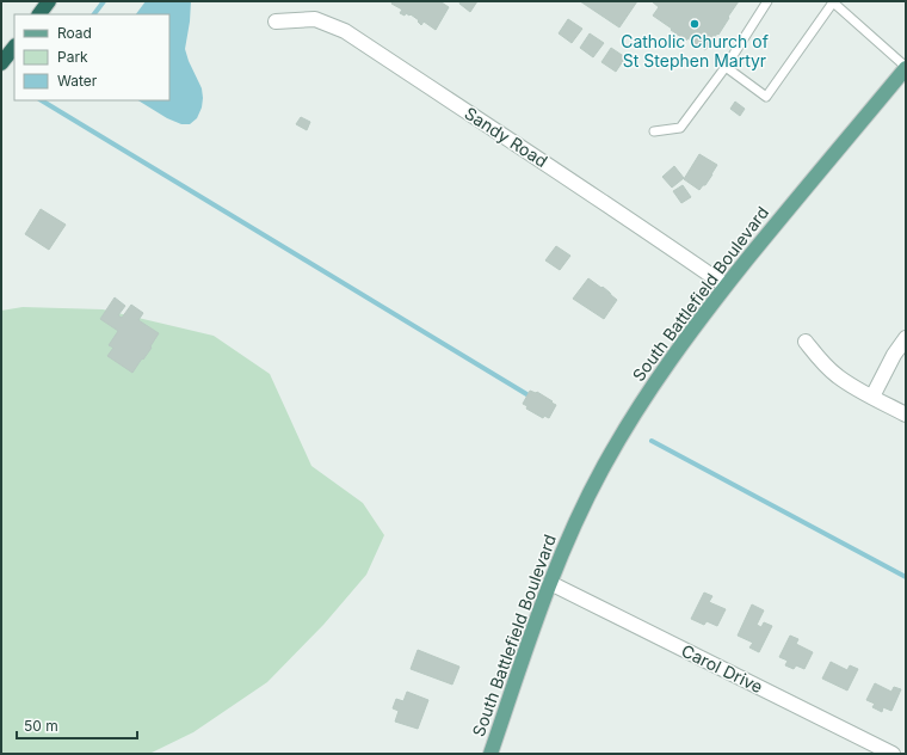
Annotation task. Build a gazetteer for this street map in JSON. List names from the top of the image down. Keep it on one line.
{"streets":{"main road":["South Battlefield Boulevard"],"street":["Sandy Road","Carol Drive"]},"crossings":[["Sandy Road","South Battlefield Boulevard"],["South Battlefield Boulevard","Carol Drive"]],"places":["Catholic Church of St Stephen Martyr"],"legend":["Road","Park","Water"],"scale_bar":"50 m"}
